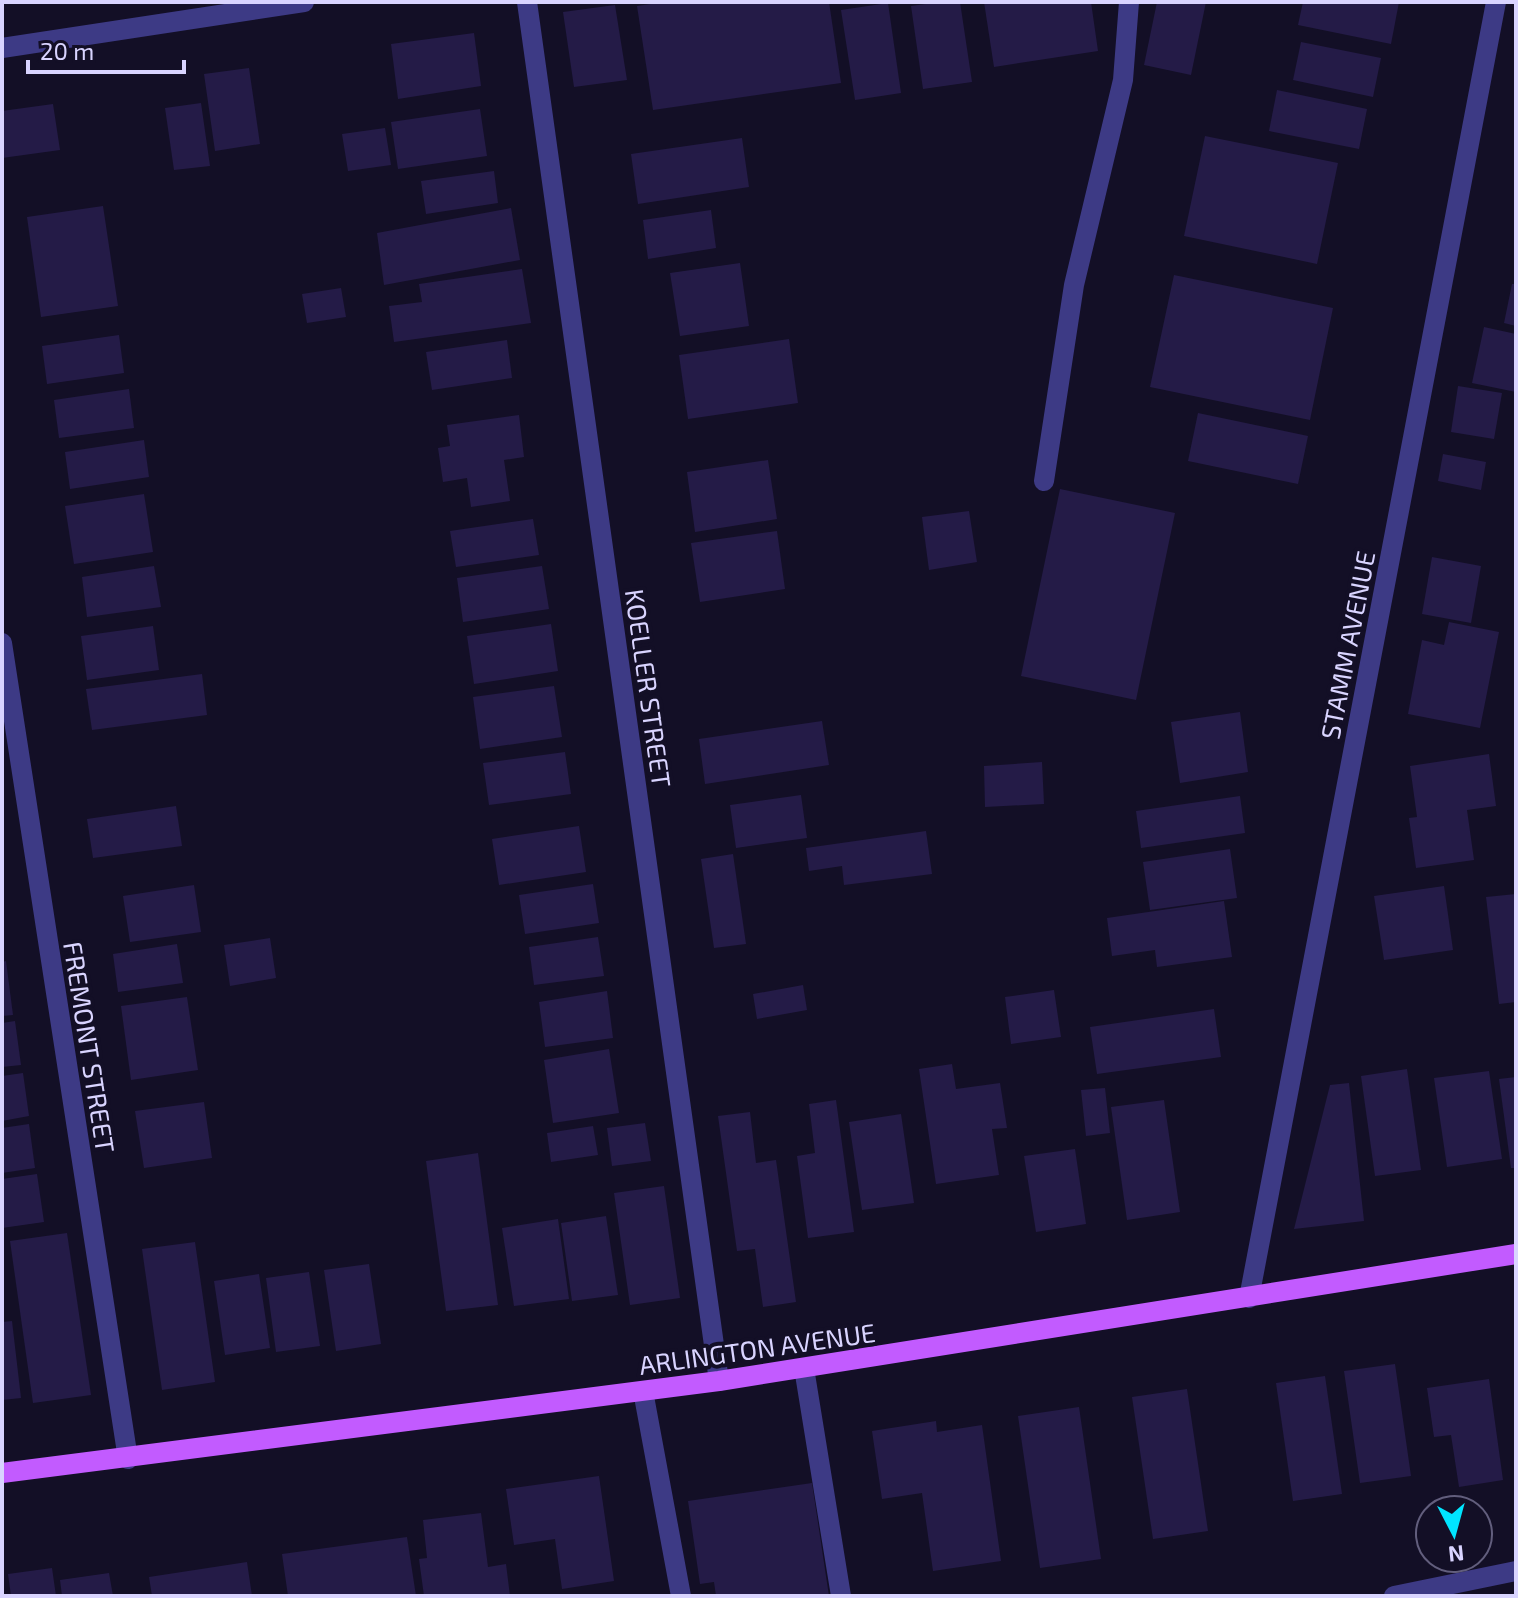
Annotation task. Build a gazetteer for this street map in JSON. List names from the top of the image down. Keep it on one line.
{"streets":{"main road":["ARLINGTON AVENUE"],"street":["STAMM AVENUE","KOELLER STREET","FREMONT STREET"]},"crossings":[["STAMM AVENUE","ARLINGTON AVENUE"],["KOELLER STREET","ARLINGTON AVENUE"],["FREMONT STREET","ARLINGTON AVENUE"]],"scale_bar":"20 m","north":"bottom"}
